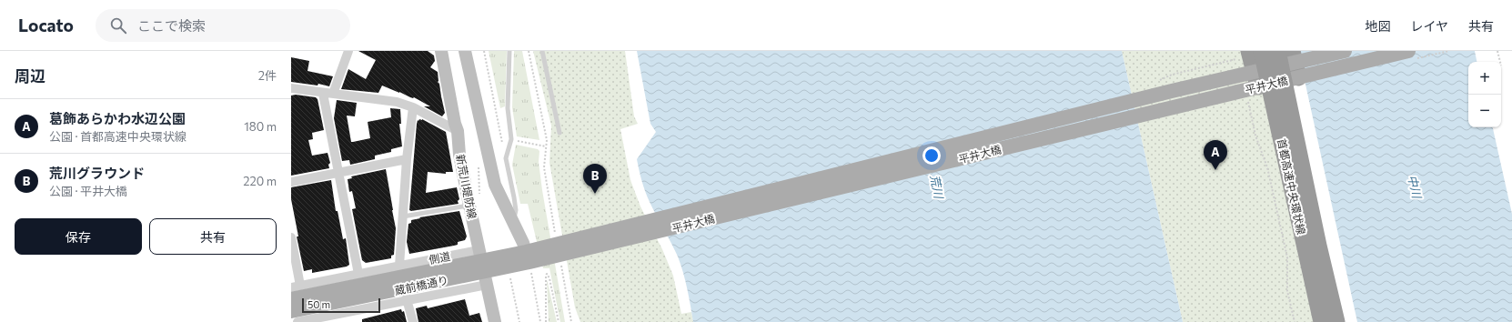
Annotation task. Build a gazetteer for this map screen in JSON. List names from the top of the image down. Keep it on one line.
{"streets":{"highway":["首都高速中央環状線"],"main road":["平井大橋","新荒川堤防線","蔵前橋通り"],"street":["側道"]},"crossings":[["平井大橋","蔵前橋通り"],["新荒川堤防線","側道"]],"water":["荒川","中川"],"scale_bar":"50 m","page":{"header":"Locato","search":"ここで検索","nav":["地図","レイヤ","共有"],"heading":["周辺","2件"],"map_buttons":["+","−"],"list":[{"mark":"A","name":"葛飾あらかわ水辺公園","note":"公園 · 首都高速中央環状線","value":"180 m"},{"mark":"B","name":"荒川グラウンド","note":"公園 · 平井大橋","value":"220 m"}],"pins":["A","B"],"buttons":["保存","共有"],"scale":"50 m"}}
